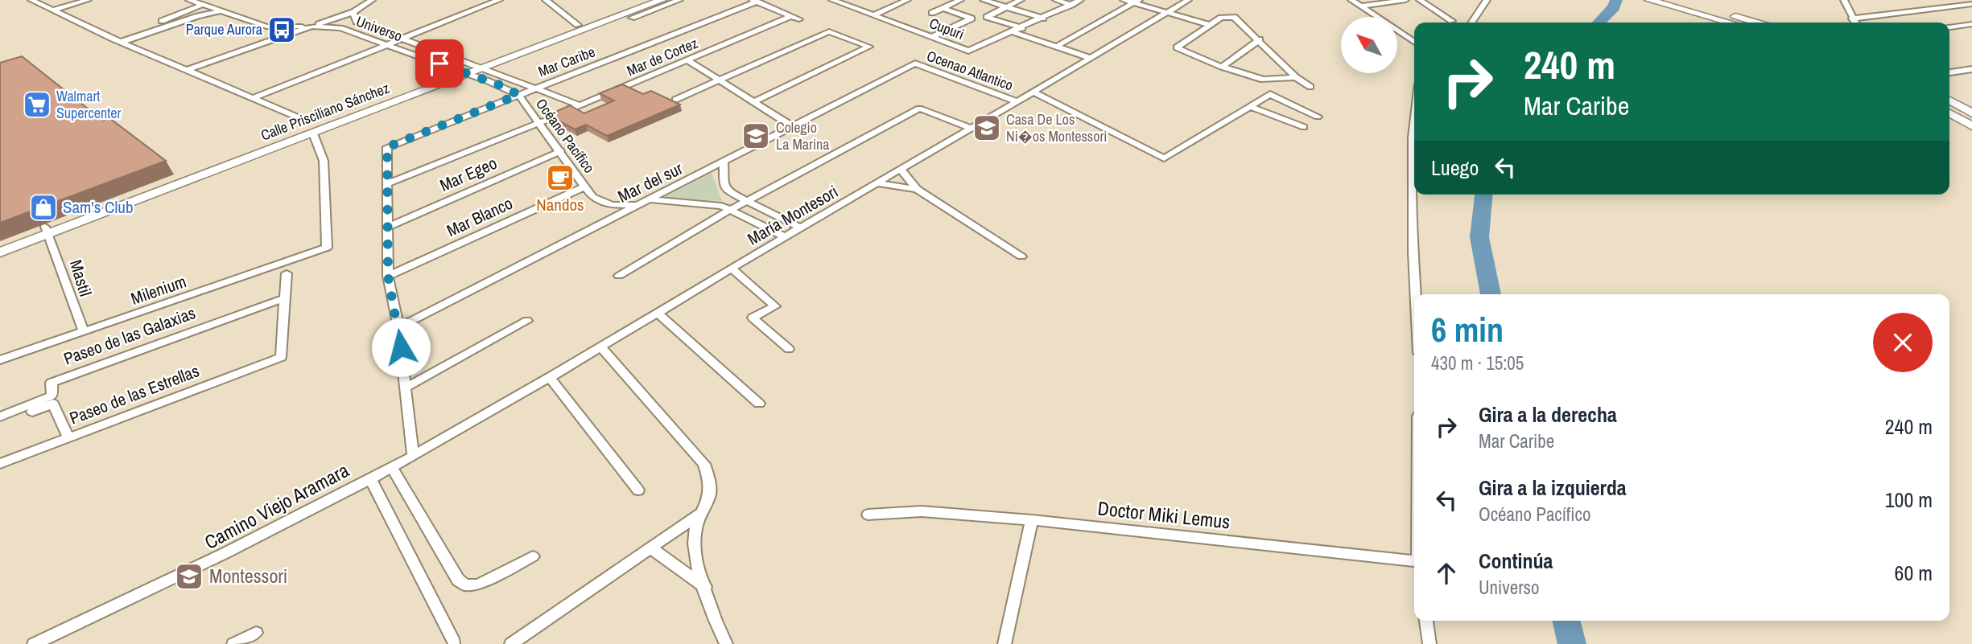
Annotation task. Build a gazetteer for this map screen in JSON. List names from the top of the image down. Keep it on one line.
{"streets":{"main road":["Calle Prisciliano Sánchez"],"street":["Universo","Cupuri","Mar de Cortez","Mar Caribe","Ocenao Atlantico","Océano Pacífico","Mar Egeo","Mar del sur","María Montesori","Mar Blanco","Mastil","Milenium","Paseo de las Galaxias","Paseo de las Estrellas","Camino Viejo Aramara","Doctor Miki Lemus"]},"crossings":[["Universo","Calle Prisciliano Sánchez"],["Universo","Océano Pacífico"],["Mar de Cortez","Océano Pacífico"],["Mar Caribe","Océano Pacífico"],["Ocenao Atlantico","Mar del sur"],["Ocenao Atlantico","María Montesori"],["Calle Prisciliano Sánchez","Océano Pacífico"],["Calle Prisciliano Sánchez","Mastil"],["Calle Prisciliano Sánchez","Milenium"],["Océano Pacífico","Mar Egeo"],["Océano Pacífico","Mar del sur"],["Océano Pacífico","Mar Blanco"],["María Montesori","Camino Viejo Aramara"],["Mastil","Milenium"],["Paseo de las Galaxias","Paseo de las Estrellas"]],"places":{"bus stop":["Parque Aurora"],"supermarket":["Walmart Supercenter"],"school or university":["Casa De Los Ni�os Montessori","Colegio La Marina","Montessori"],"cafe":["Nandos"],"shop":["Sam's Club"]},"north":"top left","page":{"turn":["240 m","Mar Caribe"],"then":"Luego","heading":["6 min","430 m · 15:05"],"list":[{"name":"Gira a la derecha","note":"Mar Caribe","value":"240 m"},{"name":"Gira a la izquierda","note":"Océano Pacífico","value":"100 m"},{"name":"Continúa","note":"Universo","value":"60 m"}]}}
